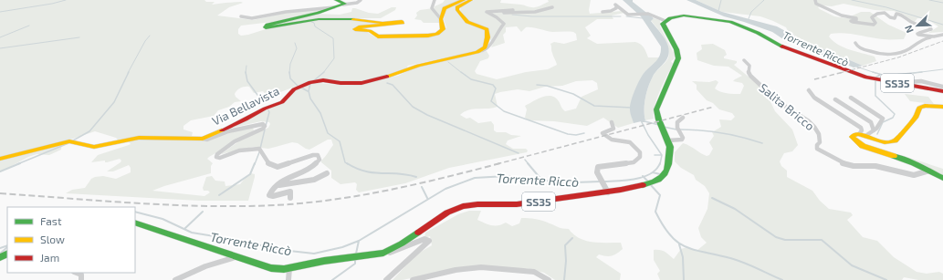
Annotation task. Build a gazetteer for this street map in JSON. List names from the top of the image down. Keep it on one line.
{"streets":{"street":["SS35","Via Bellavista","Salita Bricco"]},"water":["Torrente Riccò"],"legend":["Fast","Slow","Jam"],"north":"bottom left"}
